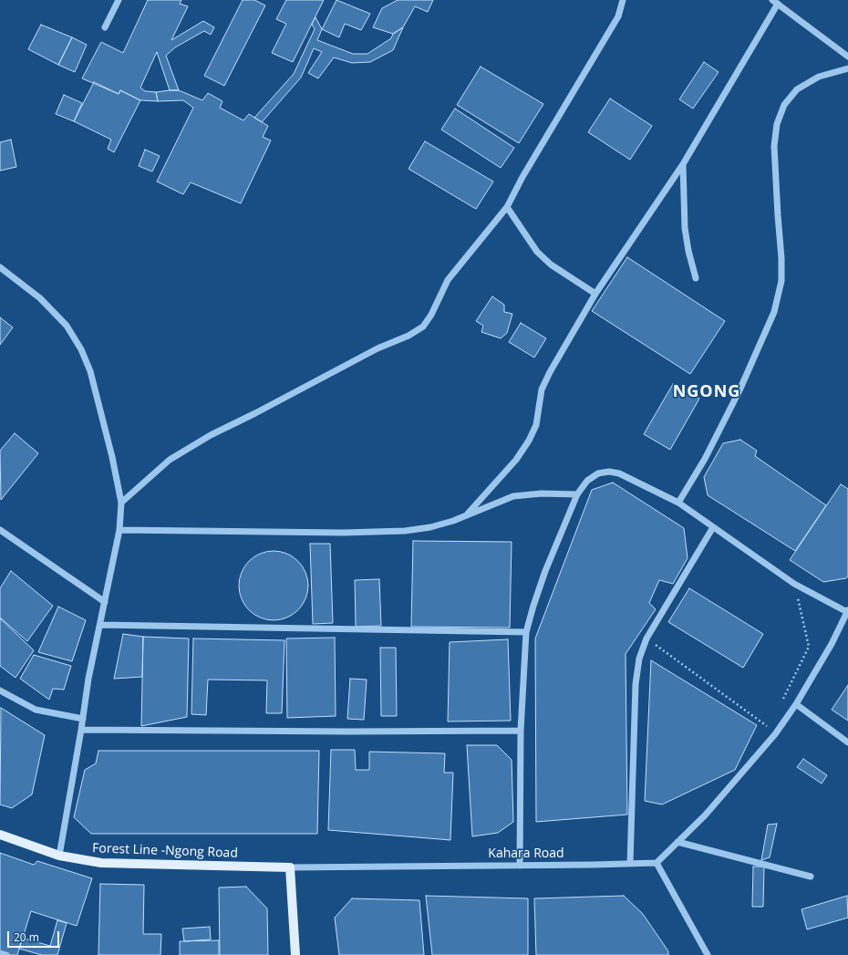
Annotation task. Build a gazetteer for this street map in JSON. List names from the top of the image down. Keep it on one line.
{"streets":{"main road":["Forest Line -Ngong Road"],"street":["Kahara Road"]},"crossings":[["Forest Line -Ngong Road","Kahara Road"]],"districts":["NGONG"],"scale_bar":"20 m"}
